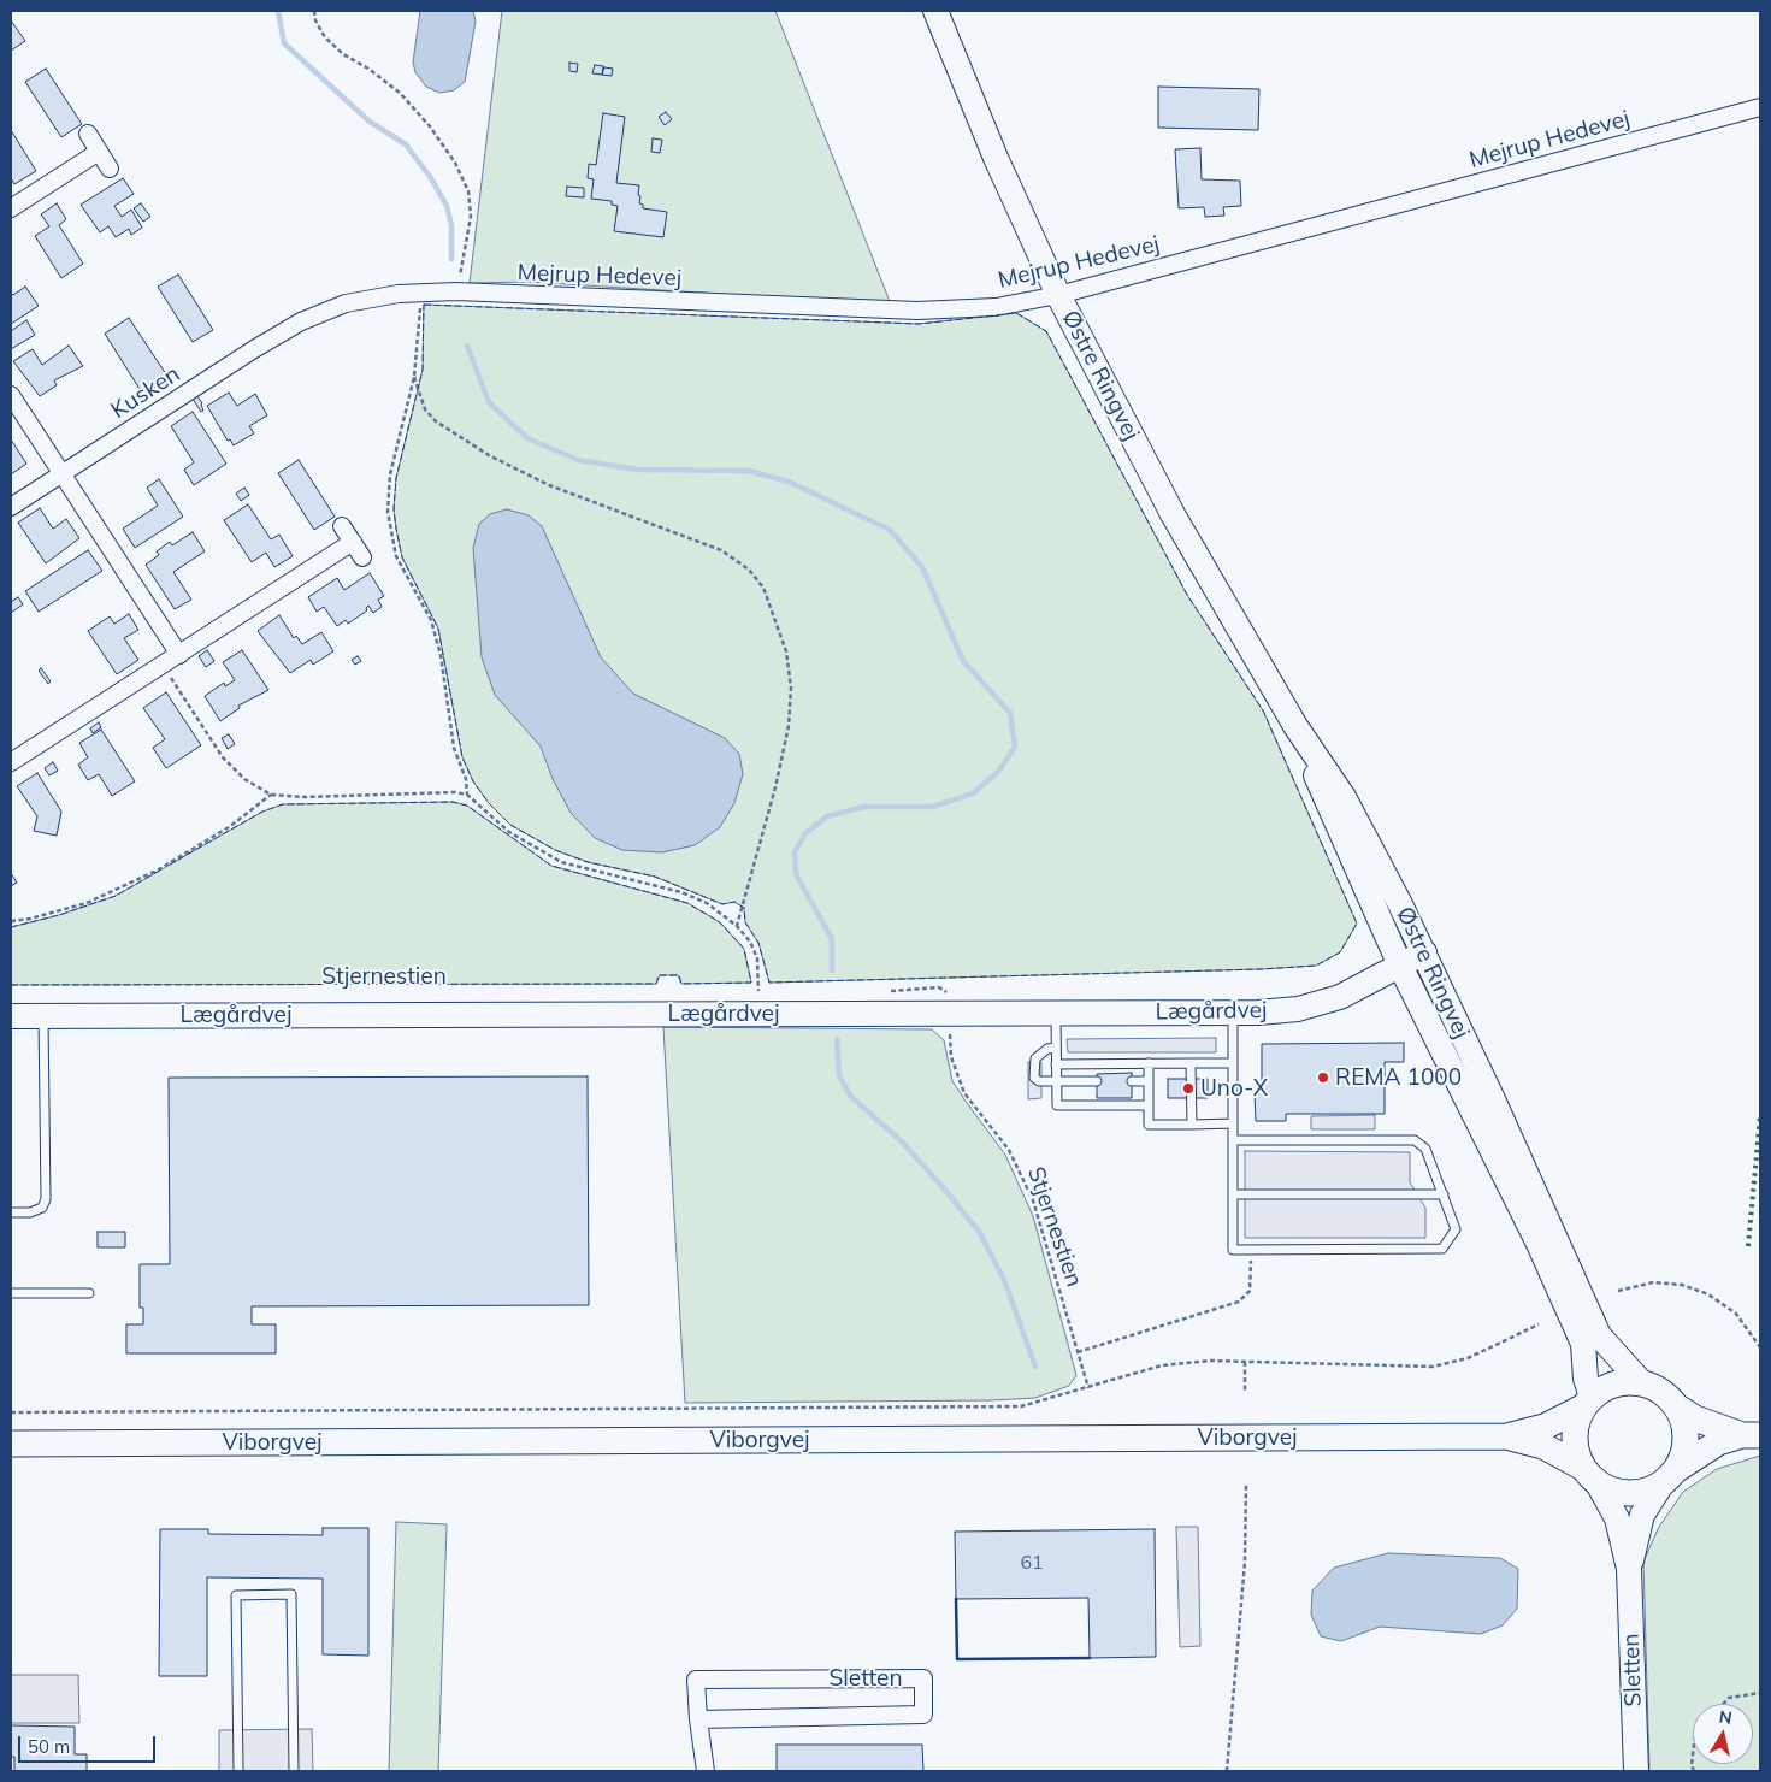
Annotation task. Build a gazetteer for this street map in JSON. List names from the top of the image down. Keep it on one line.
{"streets":{"main road":["Viborgvej"],"street":["Mejrup Hedevej","Østre Ringvej","Kusken","Lægårdvej","Sletten"],"path":["Stjernestien"]},"crossings":[["Mejrup Hedevej","Østre Ringvej"],["Mejrup Hedevej","Kusken"],["Østre Ringvej","Lægårdvej"],["Østre Ringvej","Viborgvej"],["Østre Ringvej","Sletten"],["Stjernestien","Lægårdvej"],["Viborgvej","Sletten"]],"places":["REMA 1000","Uno-X"],"house_numbers":["61"],"scale_bar":"50 m","north":"top"}
